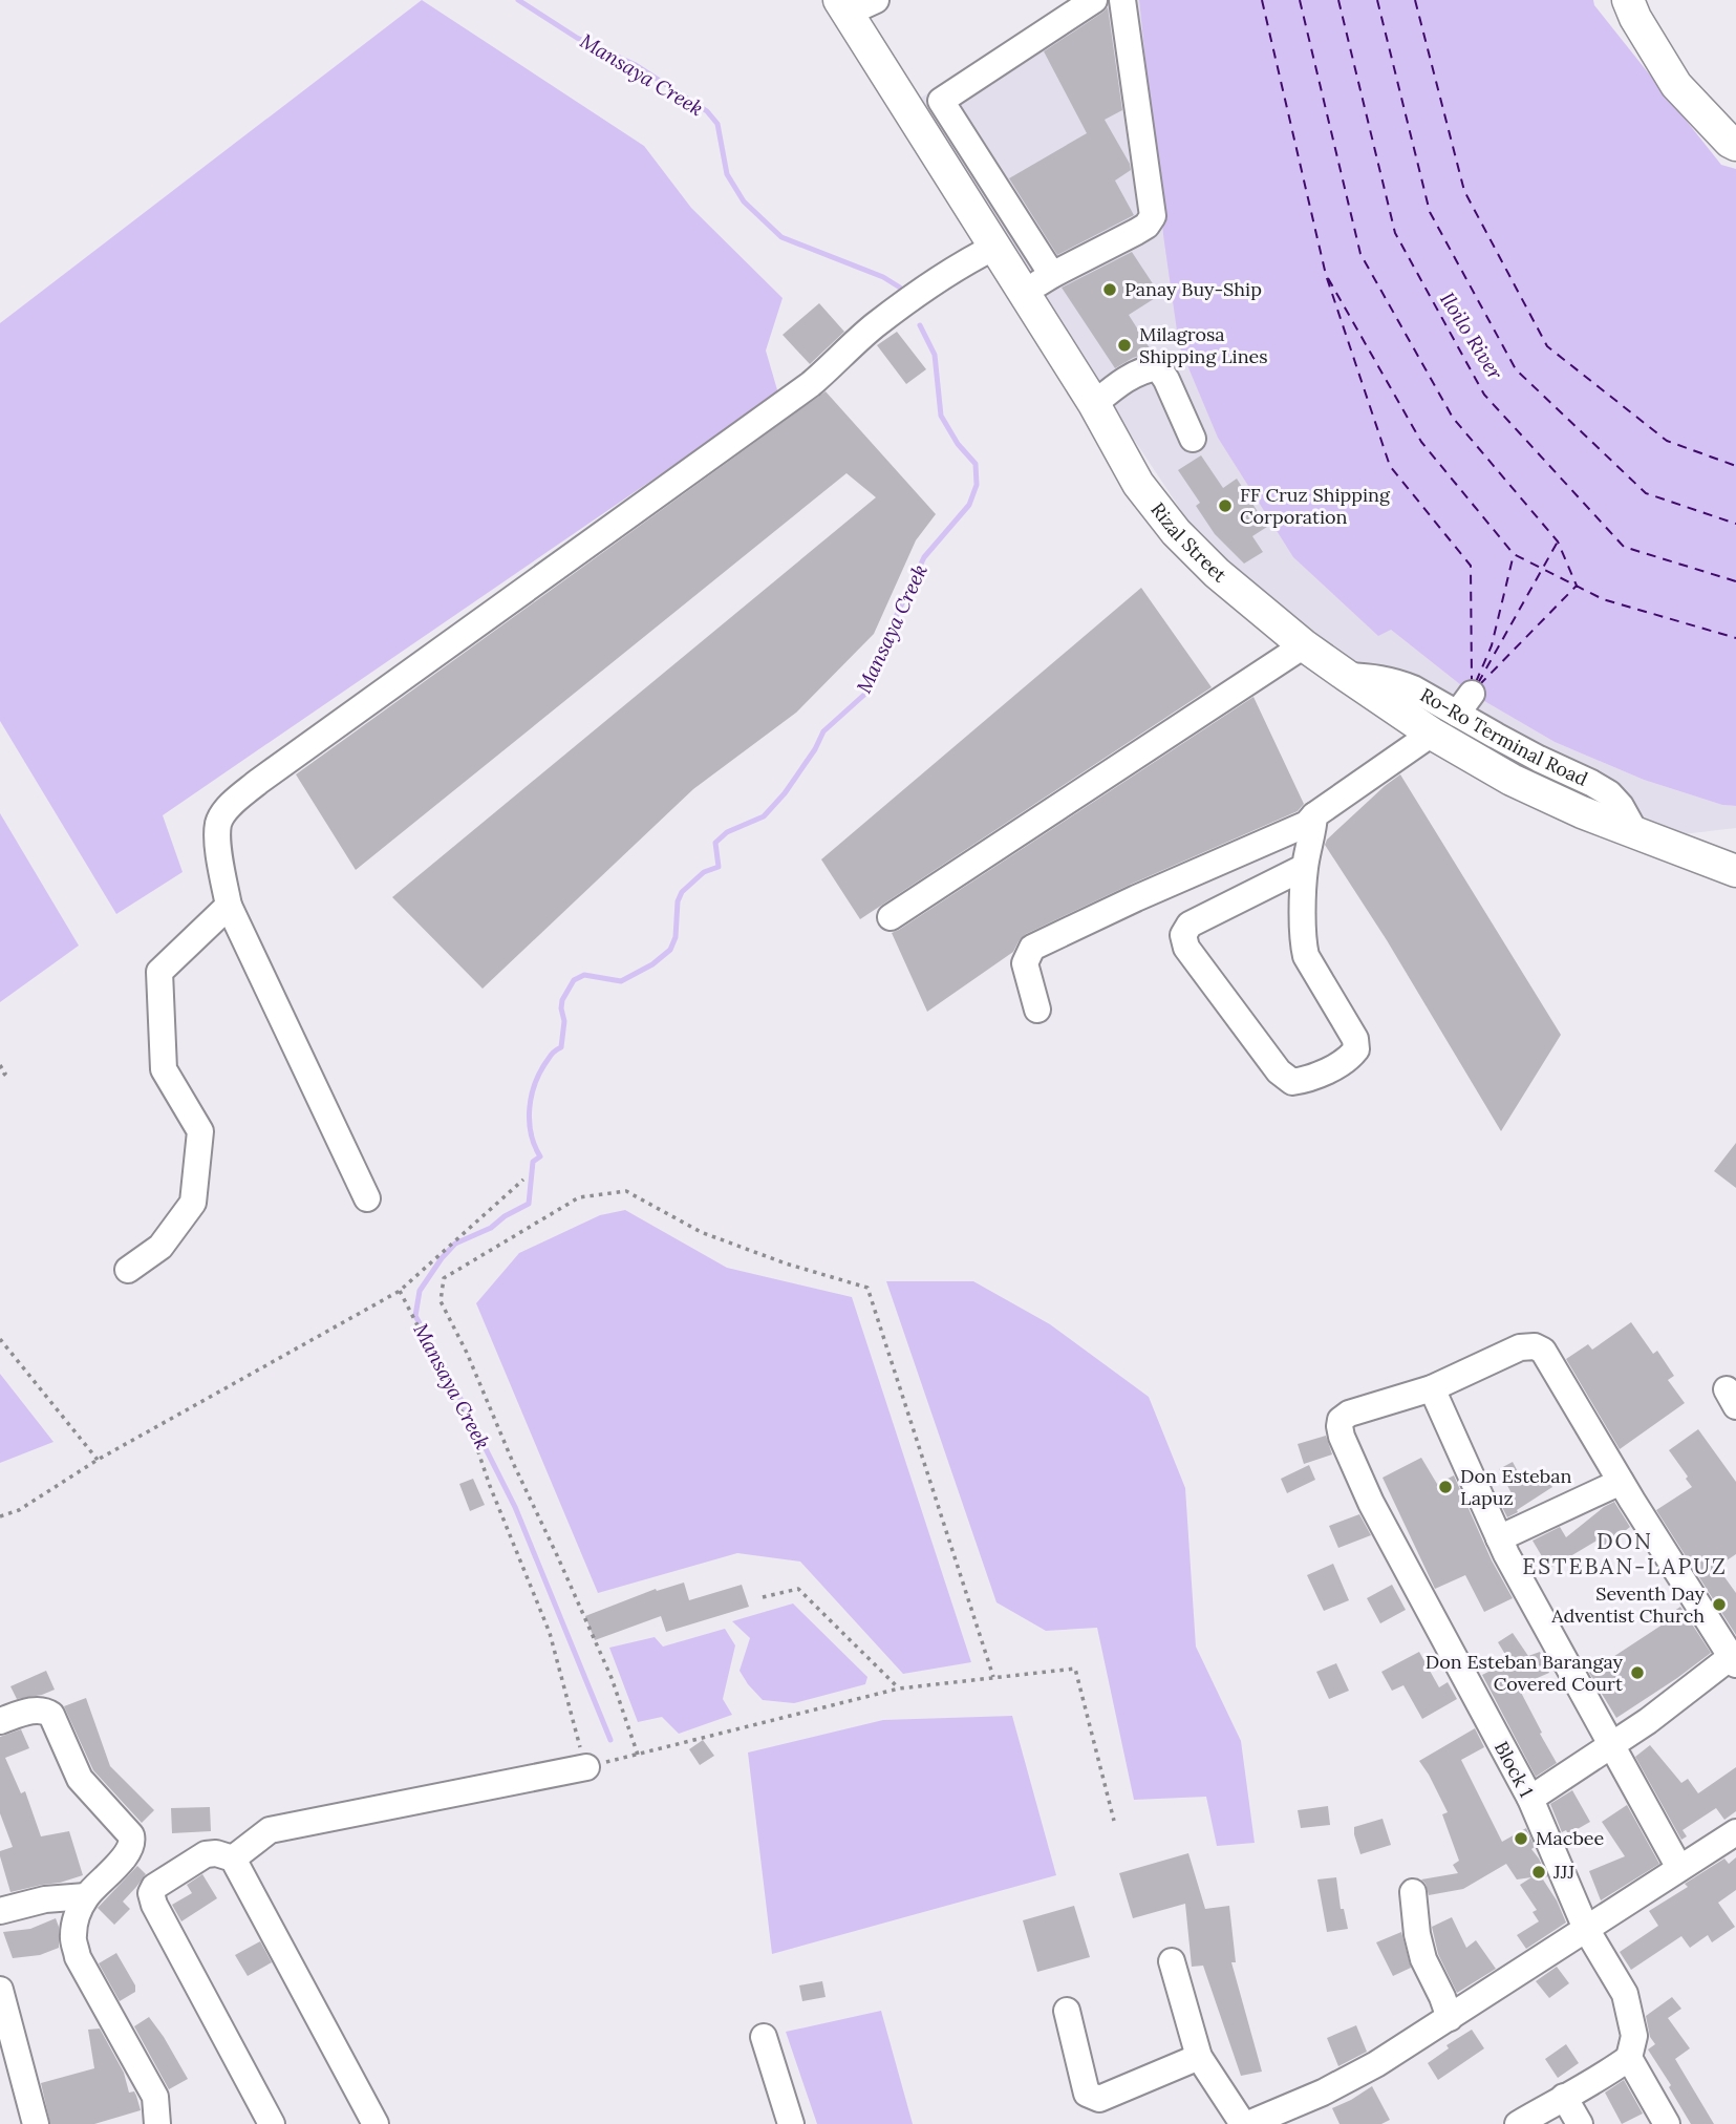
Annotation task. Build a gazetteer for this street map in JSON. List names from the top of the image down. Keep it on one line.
{"streets":{"main road":["Rizal Street"],"street":["Ro-Ro Terminal Road","Block 1"]},"crossings":[["Rizal Street","Ro-Ro Terminal Road"]],"districts":["DON ESTEBAN-LAPUZ"],"water":["Mansaya Creek","Iloilo River"],"places":["Panay Buy-Ship","Milagrosa Shipping Lines","FF Cruz Shipping Corporation","Don Esteban Lapuz","Seventh Day Adventist Church","Don Esteban Barangay Covered Court","Macbee","JJJ"]}
